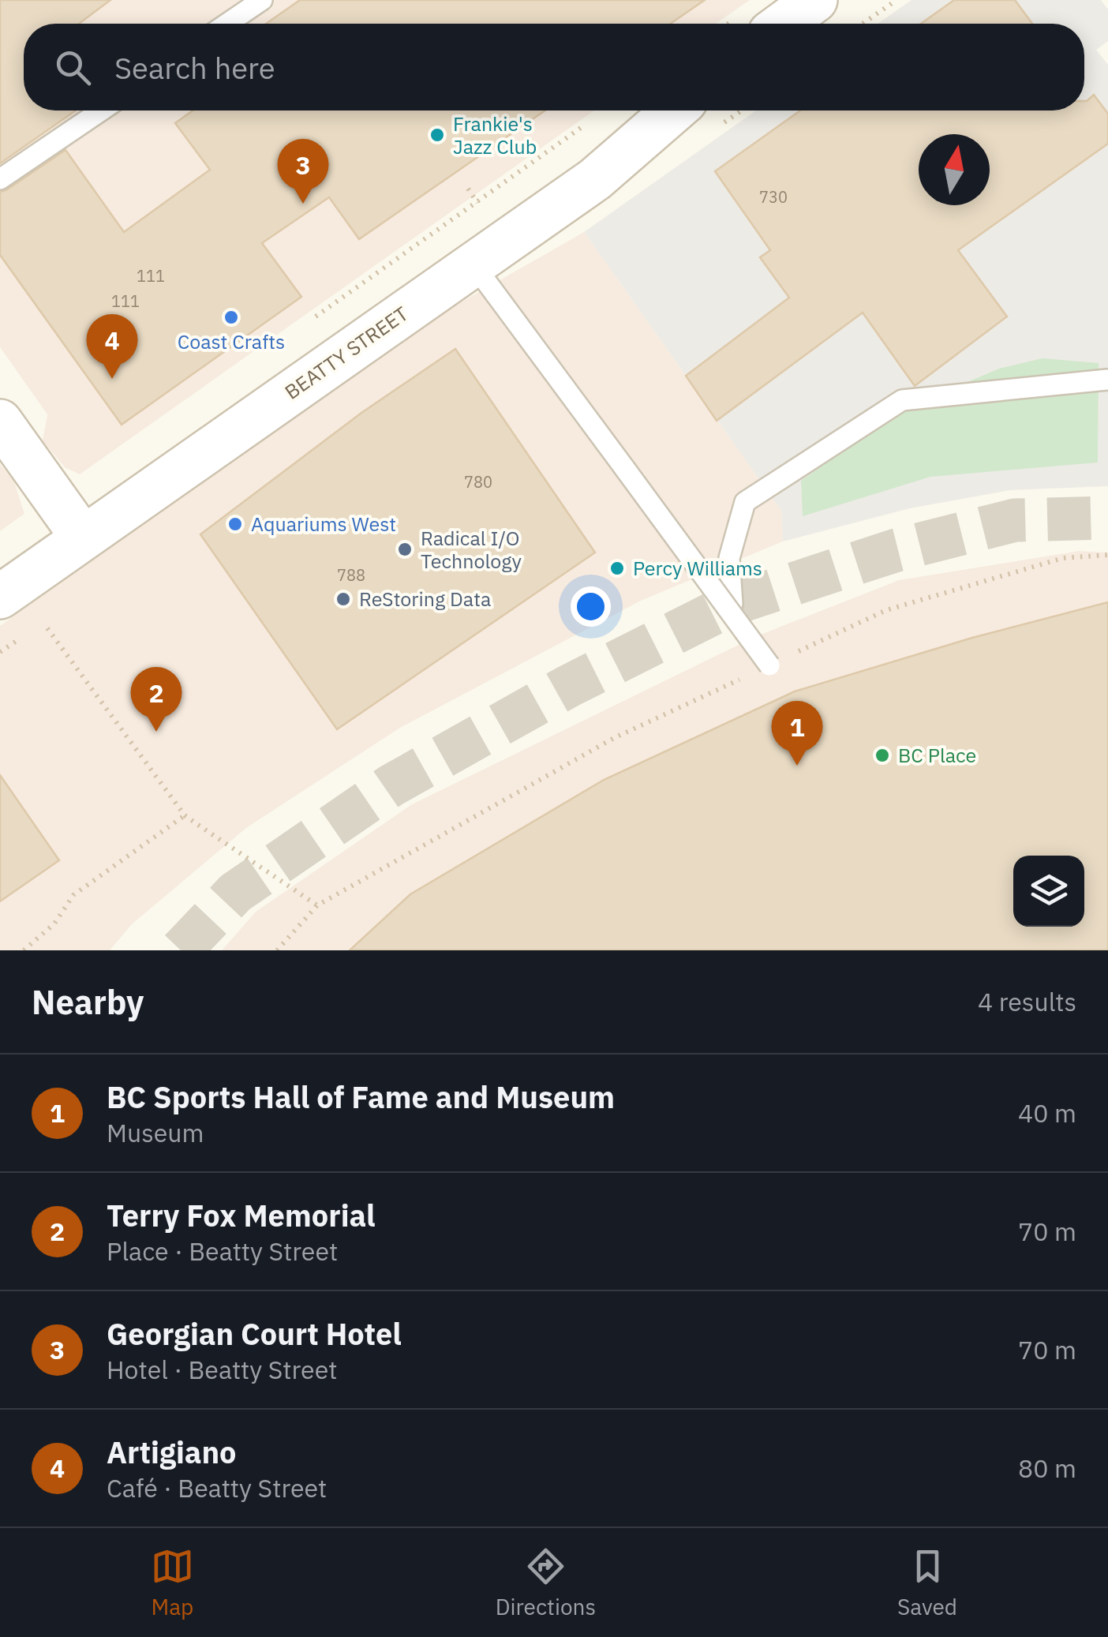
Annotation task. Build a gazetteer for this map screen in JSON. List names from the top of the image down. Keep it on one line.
{"streets":{"street":["BEATTY STREET"]},"places":["Frankie's Jazz Club","Coast Crafts","Aquariums West","Radical I/O Technology","Percy Williams","ReStoring Data","BC Place"],"house_numbers":["730","111","111","780","788"],"north":"top","page":{"search":"Search here","pins":["3","4","2","1"],"heading":["Nearby","4 results"],"list":[{"mark":"1","name":"BC Sports Hall of Fame and Museum","note":"Museum","value":"40 m"},{"mark":"2","name":"Terry Fox Memorial","note":"Place · Beatty Street","value":"70 m"},{"mark":"3","name":"Georgian Court Hotel","note":"Hotel · Beatty Street","value":"70 m"},{"mark":"4","name":"Artigiano","note":"Café · Beatty Street","value":"80 m"}],"nav":["Map","Directions","Saved"]}}
